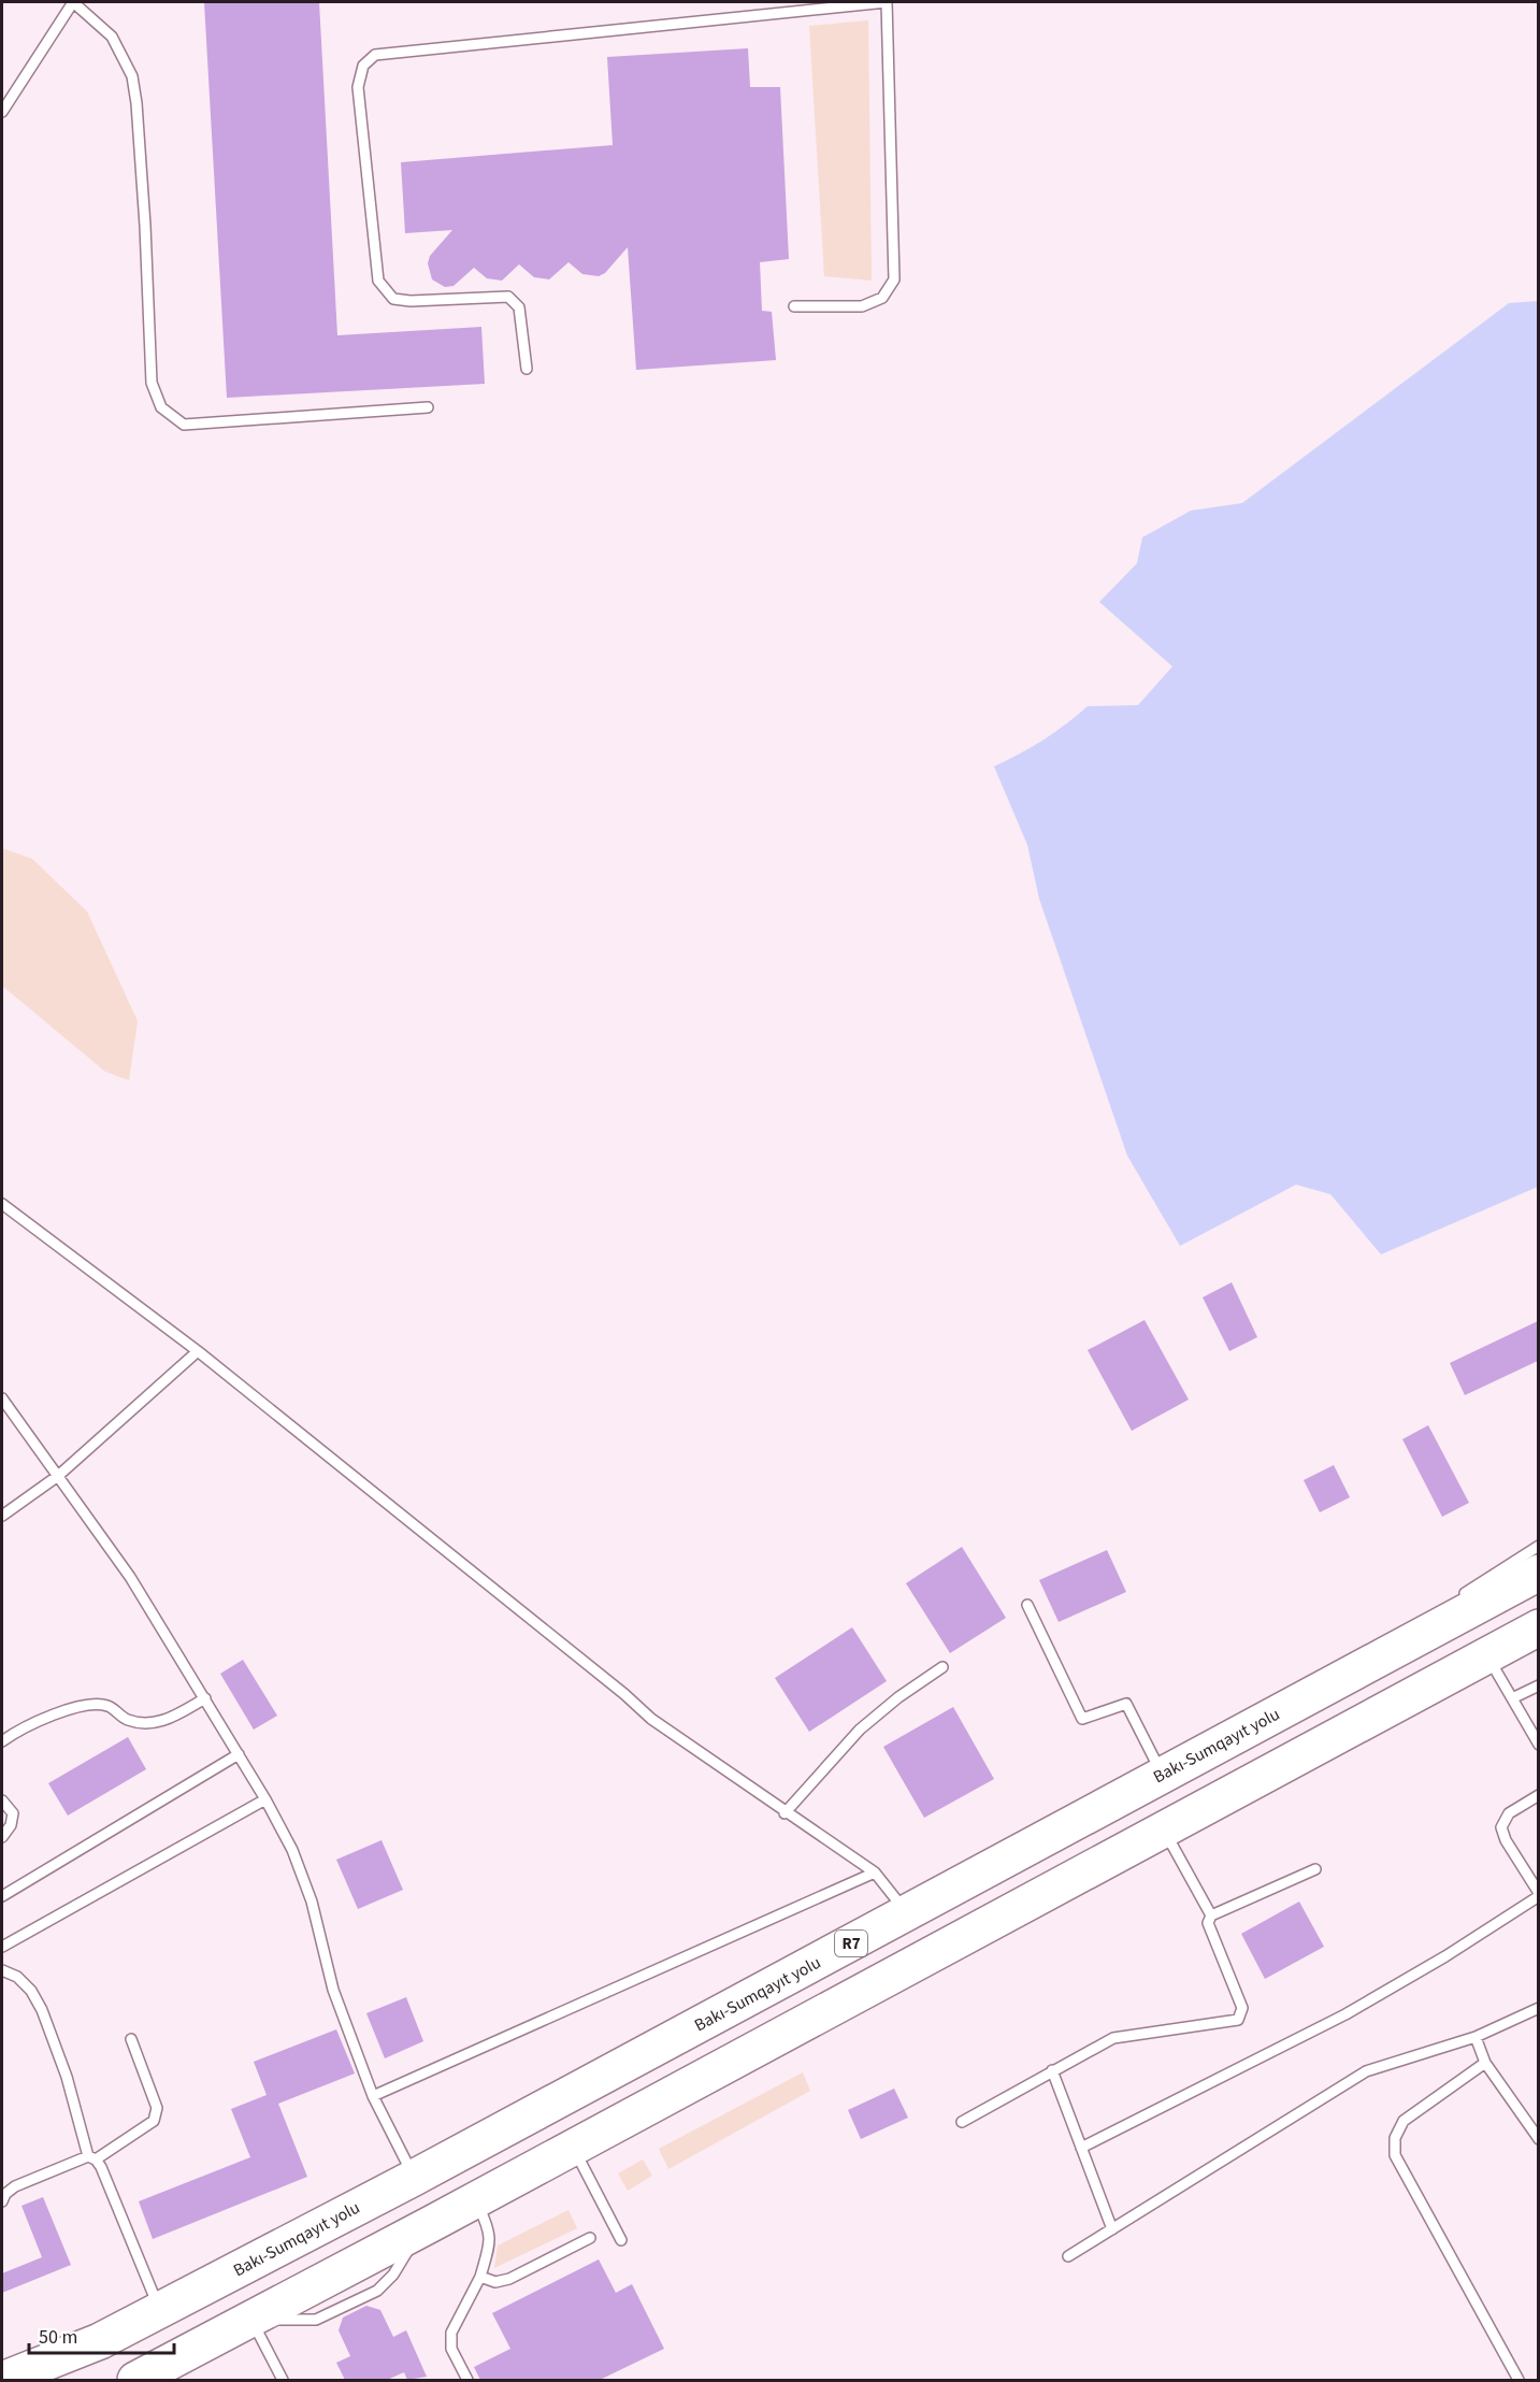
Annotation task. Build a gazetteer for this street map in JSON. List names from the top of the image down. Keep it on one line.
{"streets":{"highway":["Bakı-Sumqayıt yolu","R7"]},"scale_bar":"50 m"}
